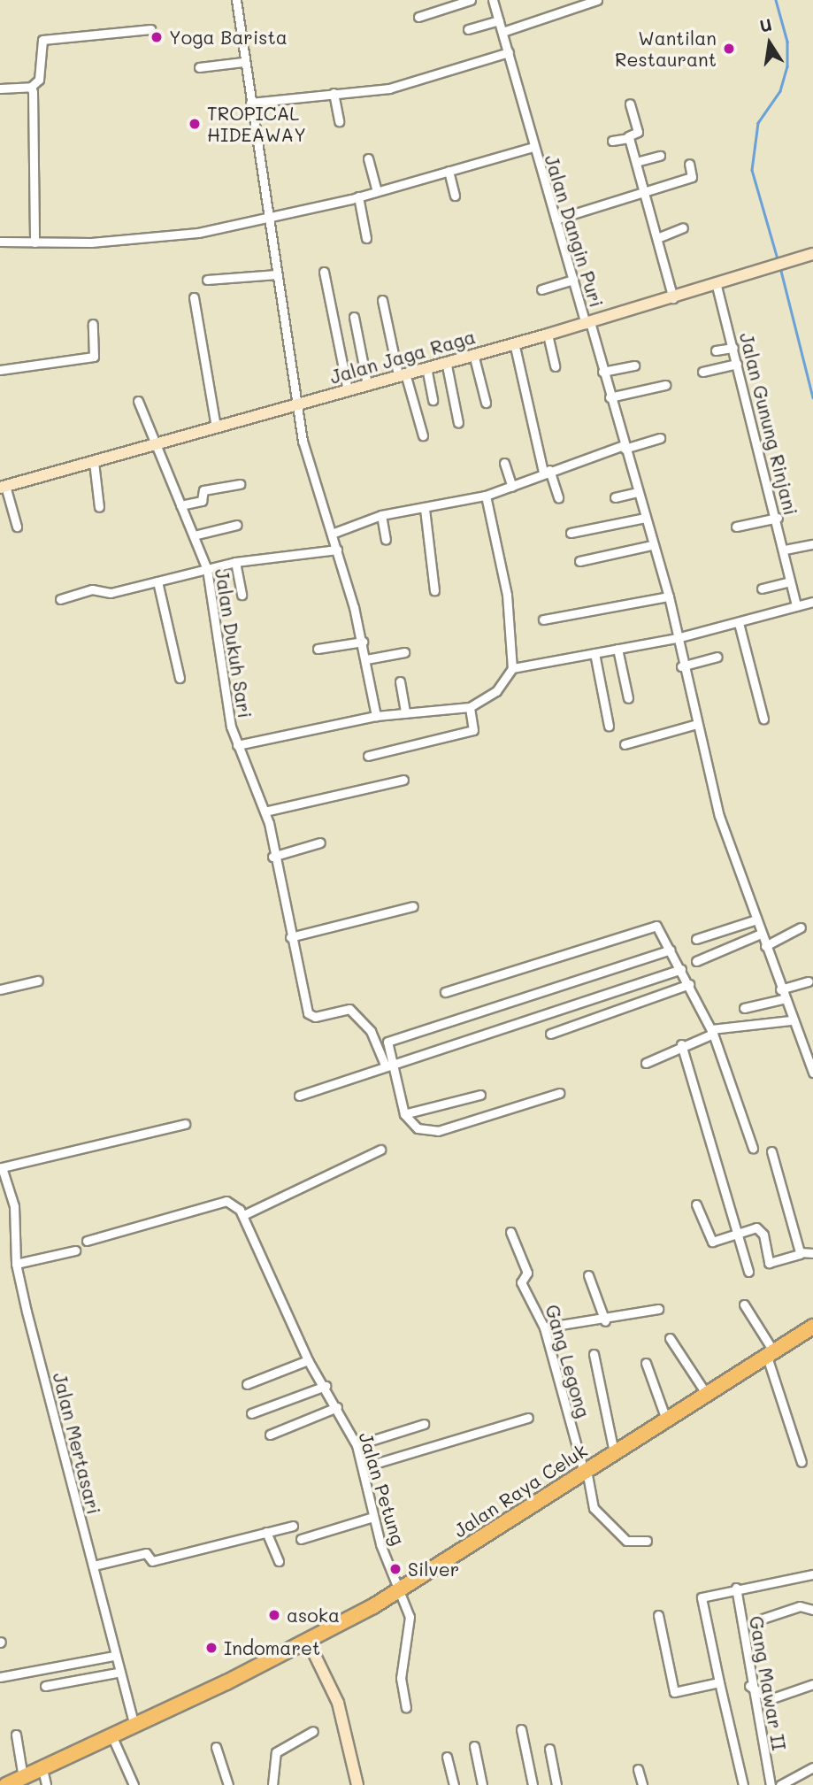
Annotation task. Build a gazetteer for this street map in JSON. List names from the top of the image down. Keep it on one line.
{"streets":{"highway":["Jalan Raya Celuk"],"street":["Jalan Dangin Puri","Jalan Jaga Raga","Jalan Gunung Rinjani","Jalan Dukuh Sari","Gang Legong","Jalan Mertasari","Jalan Petung","Gang Mawar II"]},"crossings":[["Jalan Dangin Puri","Jalan Jaga Raga"],["Jalan Jaga Raga","Jalan Gunung Rinjani"],["Jalan Jaga Raga","Jalan Dukuh Sari"],["Gang Legong","Jalan Raya Celuk"],["Jalan Mertasari","Jalan Raya Celuk"],["Jalan Petung","Jalan Raya Celuk"]],"places":["Yoga Barista","Wantilan Restaurant","TROPICAL HIDEAWAY","Silver","asoka","Indomaret"],"north":"top"}
